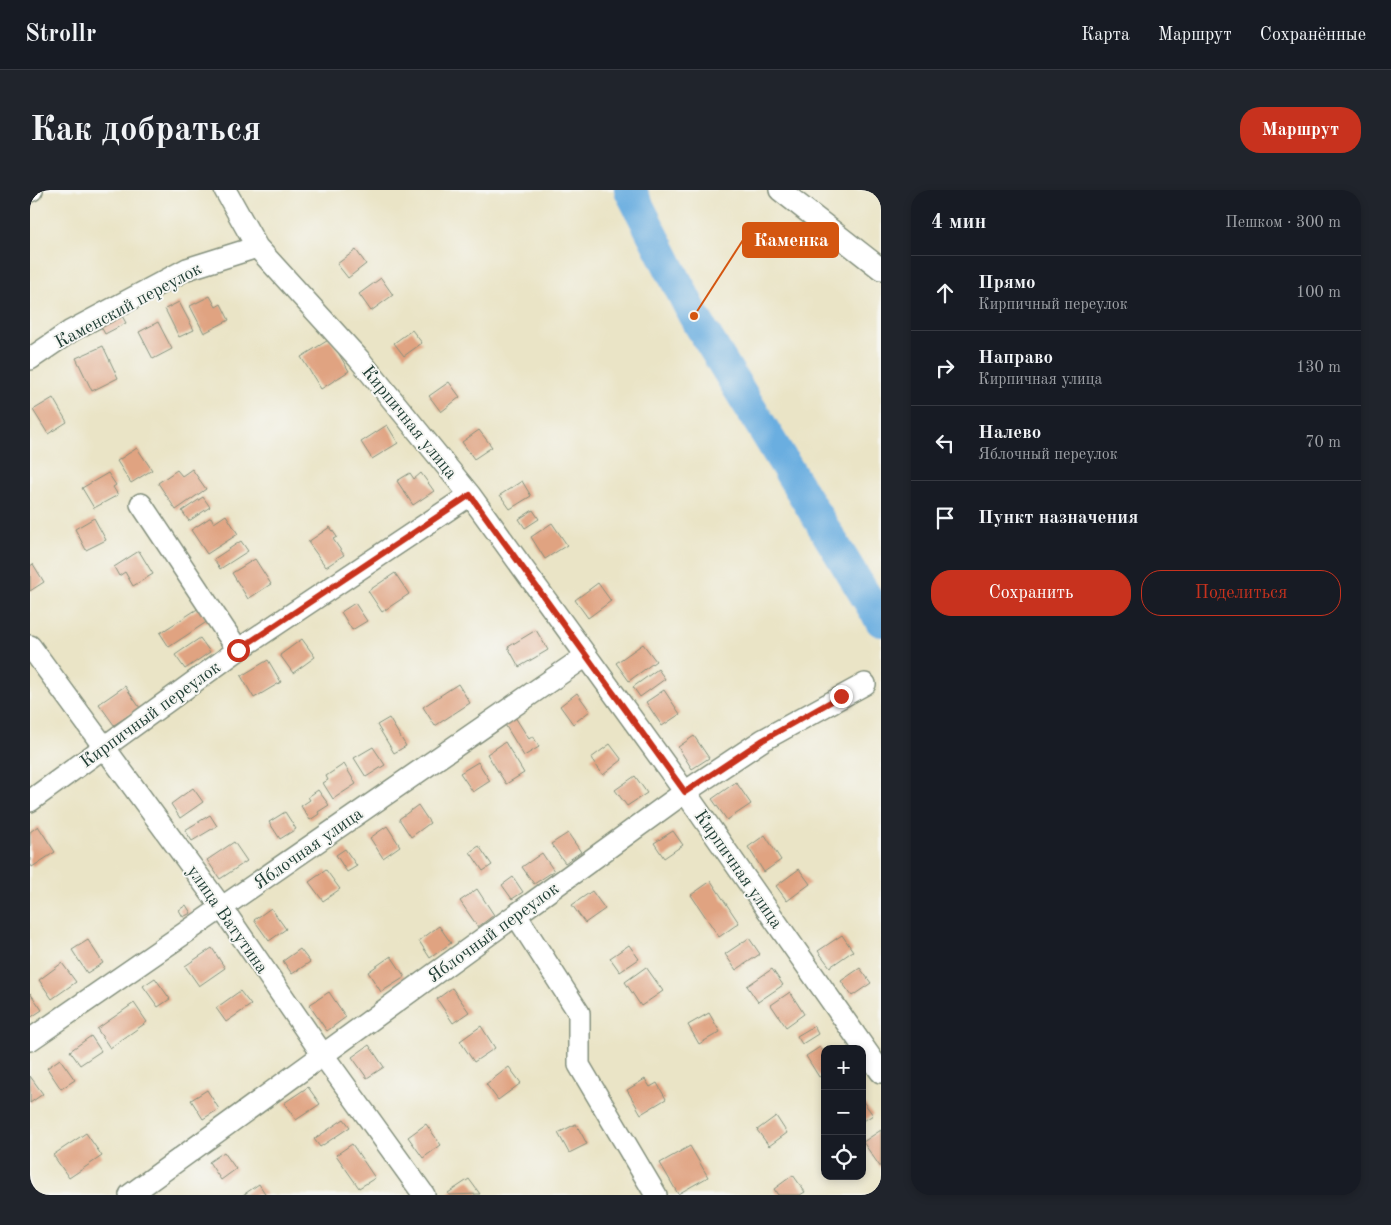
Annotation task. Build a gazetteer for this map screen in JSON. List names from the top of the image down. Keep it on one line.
{"streets":{"street":["Каменский переулок","Кирпичная улица","Кирпичный переулок","Яблочная улица","улица Ватутина","Яблочный переулок"]},"crossings":[["Каменский переулок","Кирпичная улица"],["Кирпичная улица","Кирпичный переулок"],["Кирпичная улица","Яблочная улица"],["Кирпичная улица","Яблочный переулок"],["Кирпичный переулок","улица Ватутина"],["Яблочная улица","улица Ватутина"],["улица Ватутина","Яблочный переулок"]],"places":["Каменка"],"page":{"header":"Strollr","nav":["Карта","Маршрут","Сохранённые"],"buttons":["Маршрут",["Сохранить","Поделиться"]],"title":"Как добраться","heading":["4 мин","Пешком · 300 m"],"list":[["Прямо","Кирпичный переулок","100 m"],["Направо","Кирпичная улица","130 m"],["Налево","Яблочный переулок","70 m"],"Пункт назначения"],"map_buttons":["+","−"]}}
